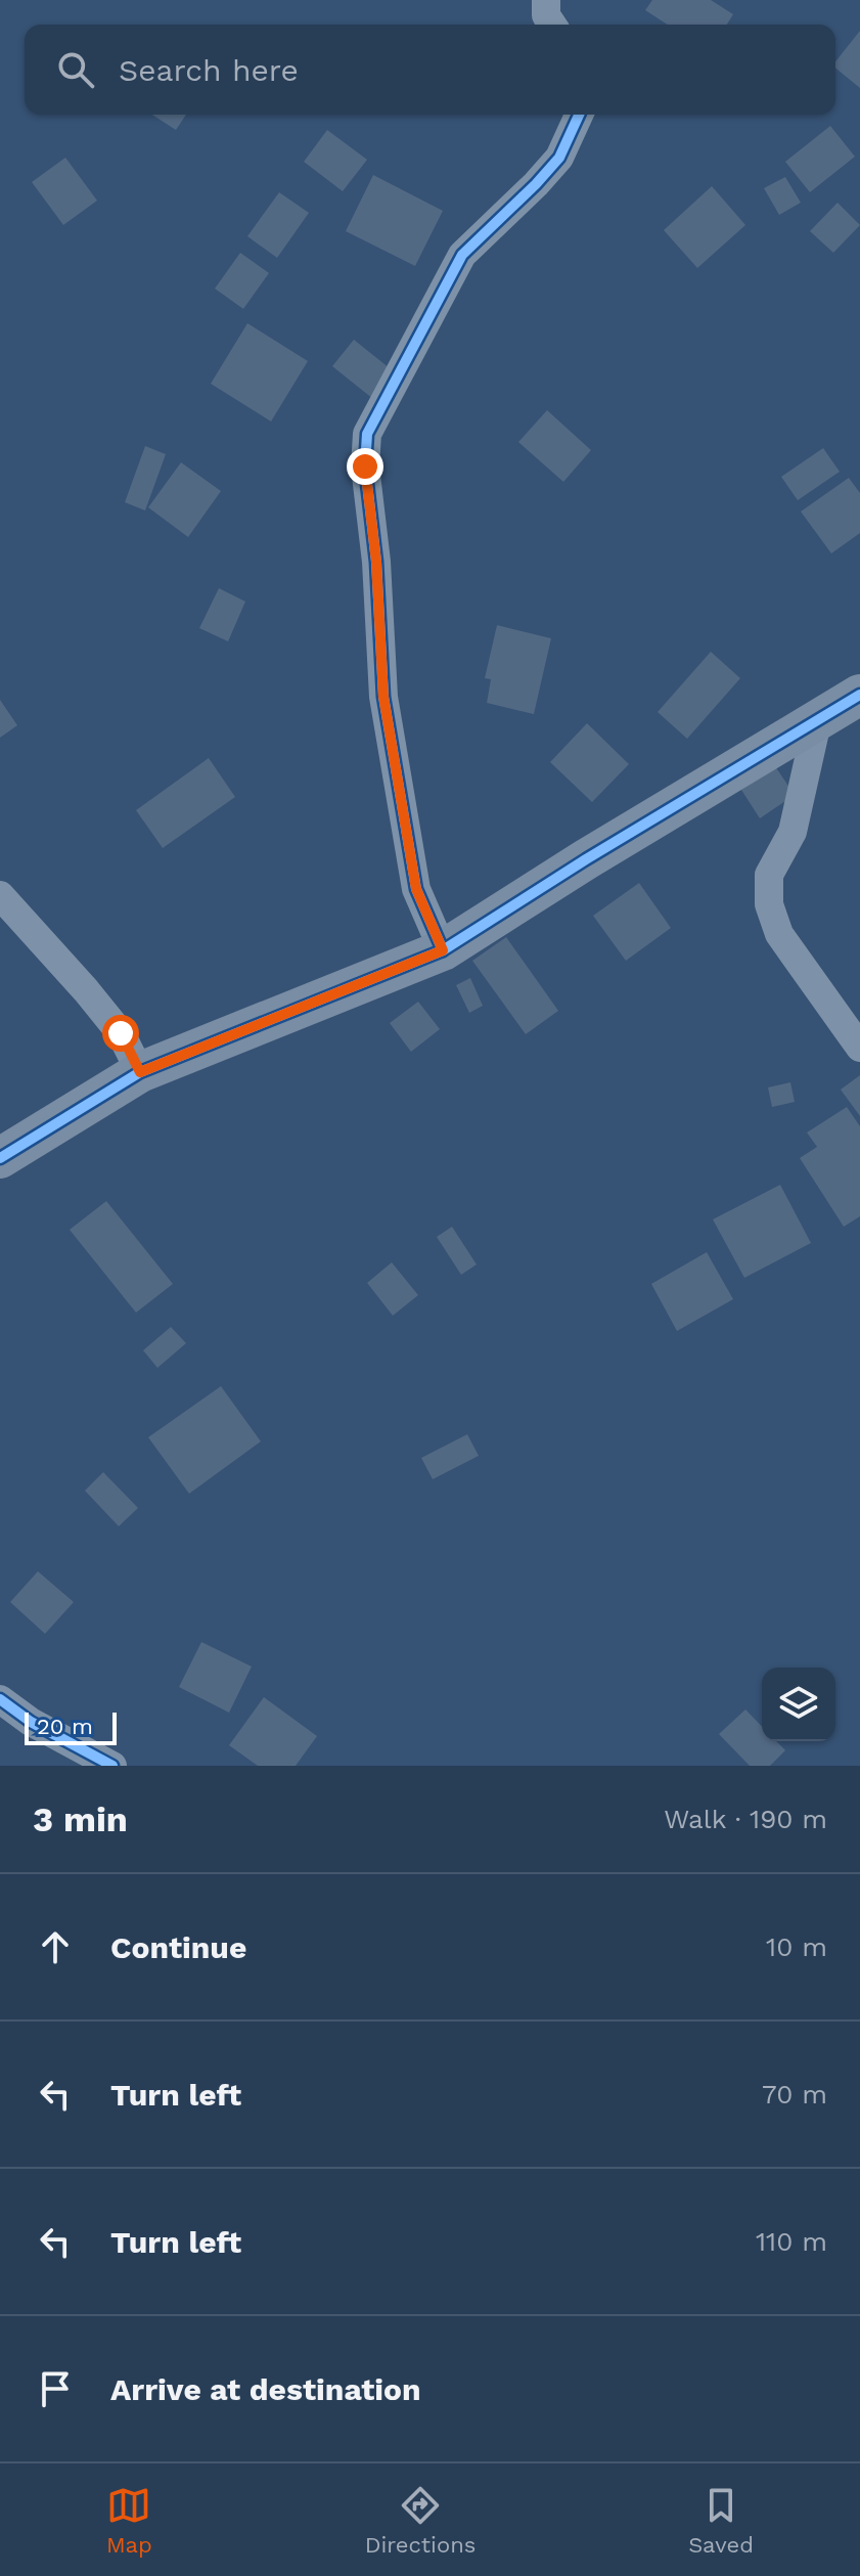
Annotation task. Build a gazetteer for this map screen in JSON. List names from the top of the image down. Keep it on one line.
{"scale_bar":"20 m","page":{"search":"Search here","scale":"20 m","heading":["3 min","Walk · 190 m"],"list":[["Continue","10 m"],["Turn left","70 m"],["Turn left","110 m"],"Arrive at destination"],"nav":["Map","Directions","Saved"]}}
